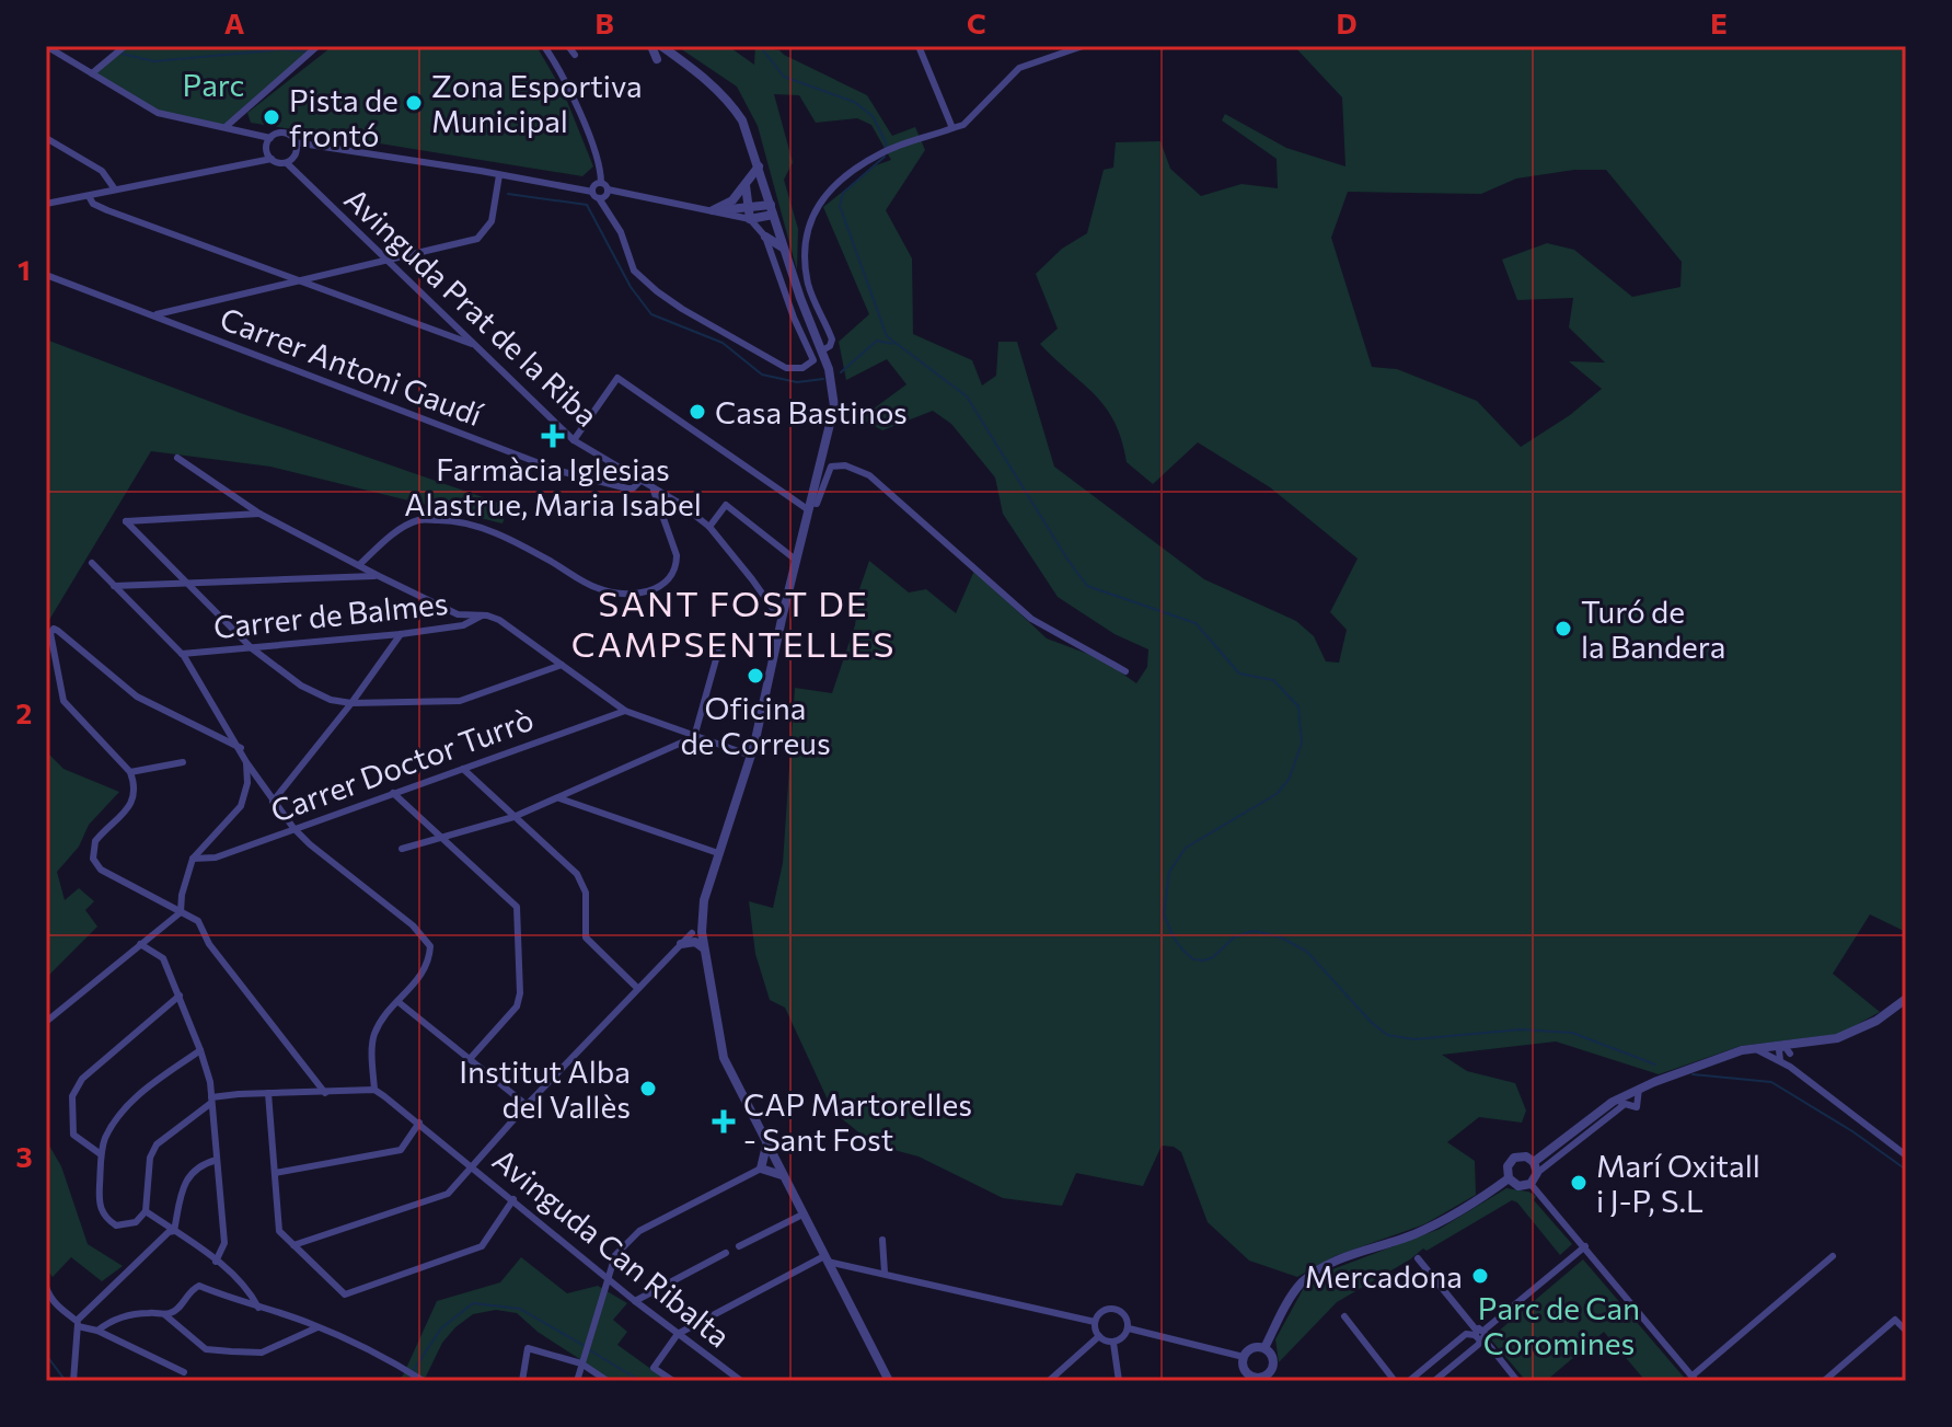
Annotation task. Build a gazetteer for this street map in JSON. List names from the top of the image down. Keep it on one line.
{"streets":{"street":["Avinguda Prat de la Riba","Carrer Antoni Gaudí","Carrer de Balmes","Carrer Doctor Turrò","Avinguda Can Ribalta"]},"crossings":[["Avinguda Prat de la Riba","Carrer Antoni Gaudí"]],"districts":["SANT FOST DE CAMPSENTELLES"],"parks":["Parc","Parc de Can Coromines"],"places":{"other":["Zona Esportiva Municipal","Pista de frontó","Casa Bastinos","Turó de la Bandera","Oficina de Correus","Institut Alba del Vallès","Marí Oxitall i J-P, S.L","Mercadona"],"health":["Farmàcia Iglesias Alastrue, Maria Isabel","CAP Martorelles - Sant Fost"]},"grid":{"columns":["A","B","C","D","E"],"rows":["1","2","3"]}}
